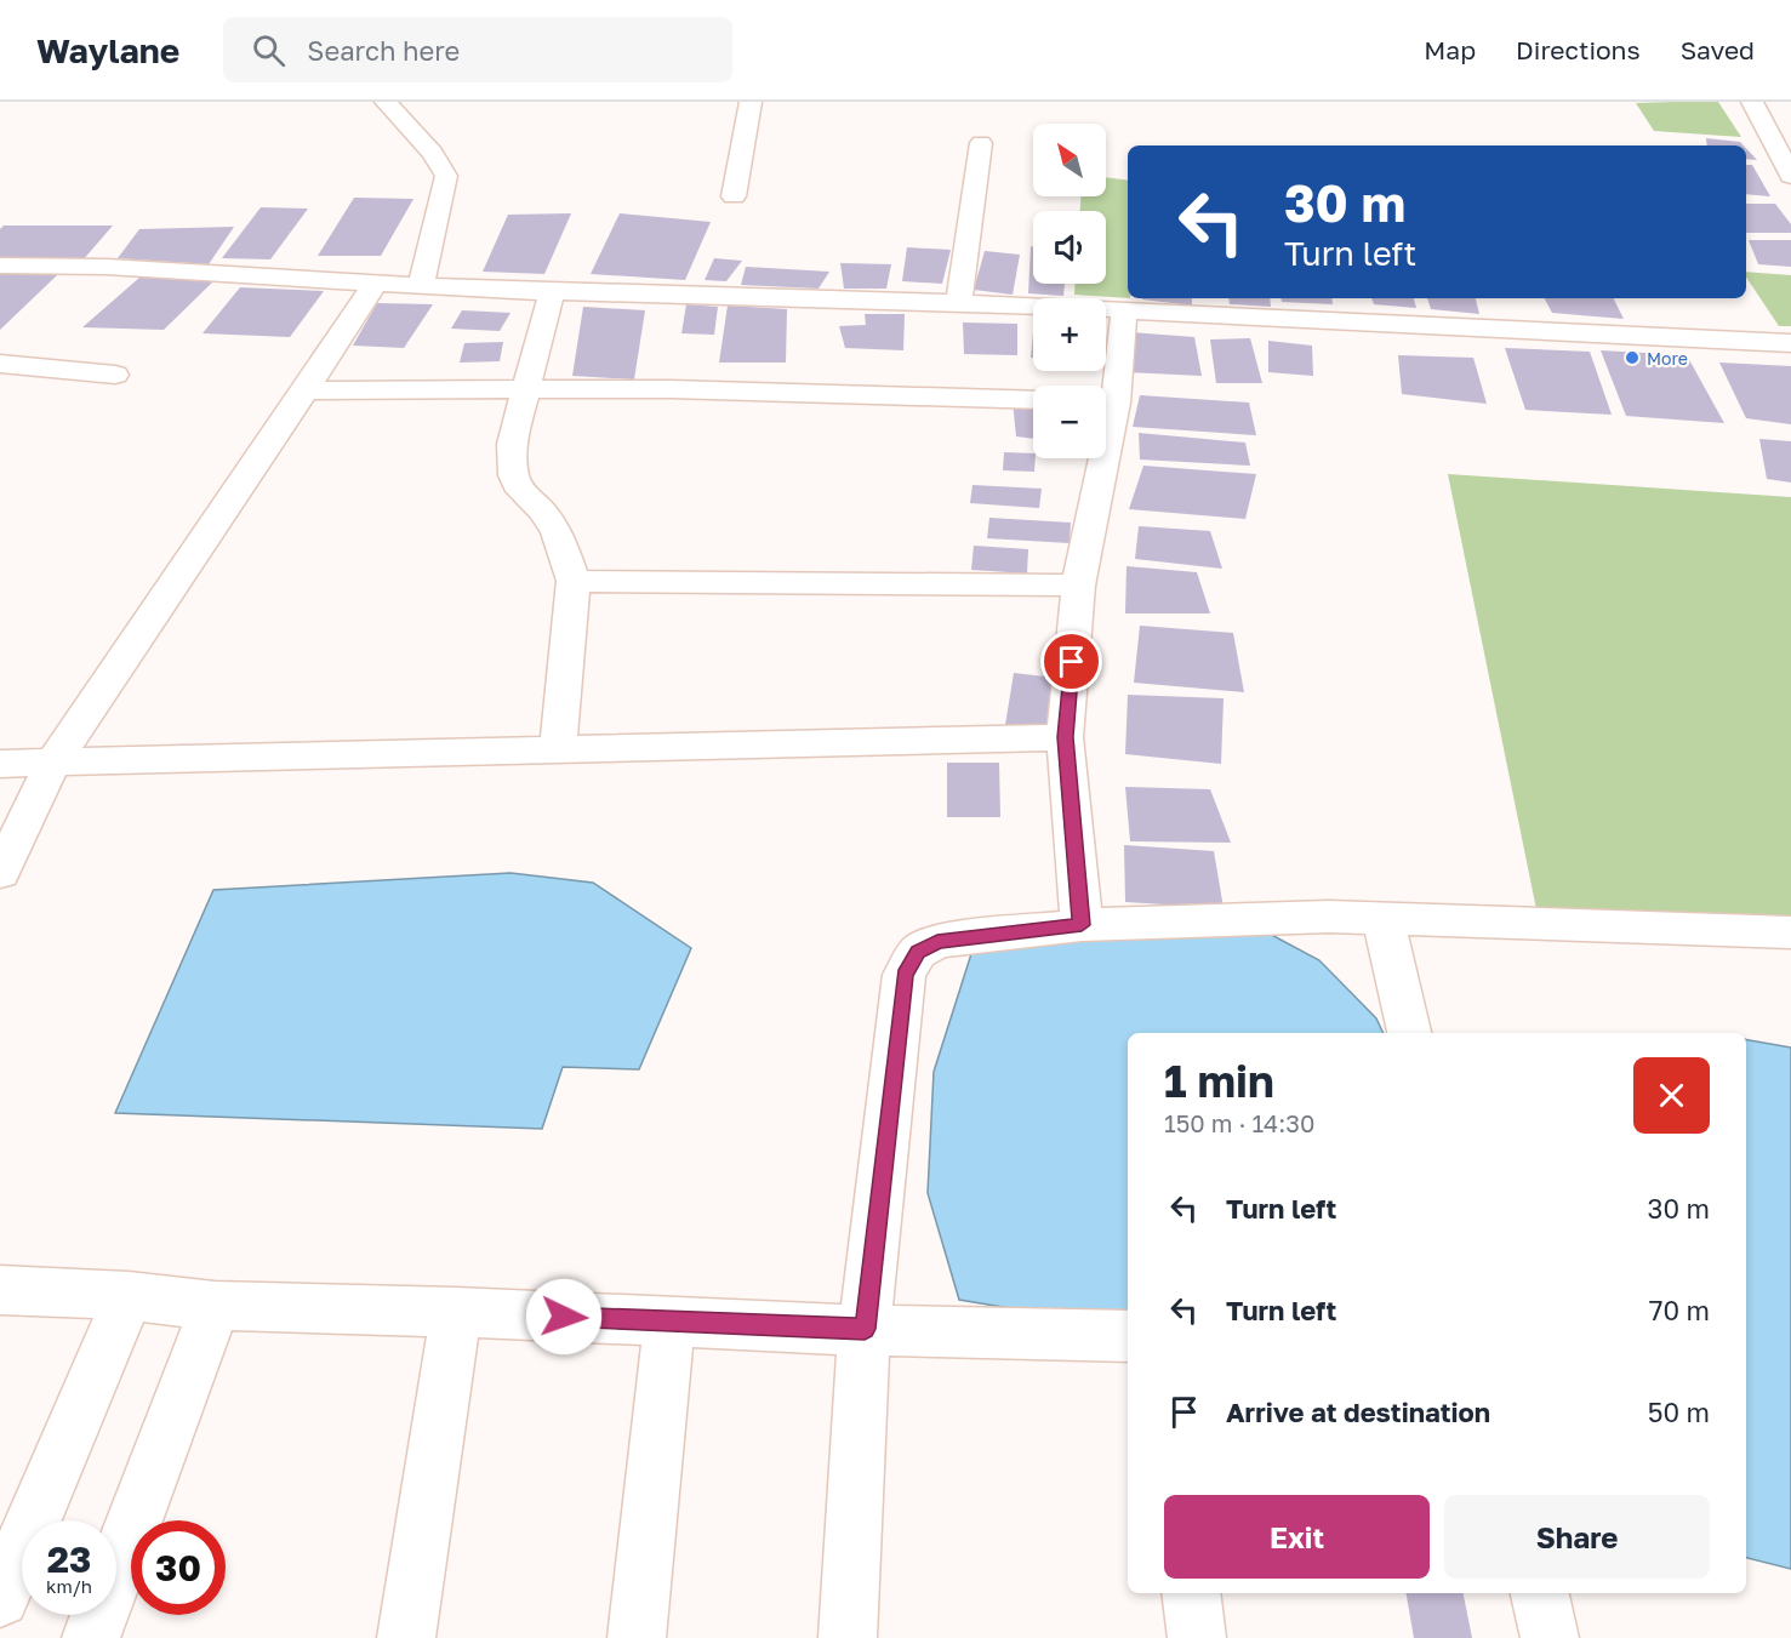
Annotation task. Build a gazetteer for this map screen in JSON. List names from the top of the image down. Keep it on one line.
{"places":["More"],"north":"top left","page":{"header":"Waylane","search":"Search here","nav":["Map","Directions","Saved"],"map_buttons":["+","−"],"turn":["30 m","Turn left"],"heading":["1 min","150 m · 14:30"],"list":[{"name":"Turn left","value":"30 m"},{"name":"Turn left","value":"70 m"},{"name":"Arrive at destination","value":"50 m"}],"buttons":["Exit","Share"],"speed":"23 km/h","limit":"30"}}
